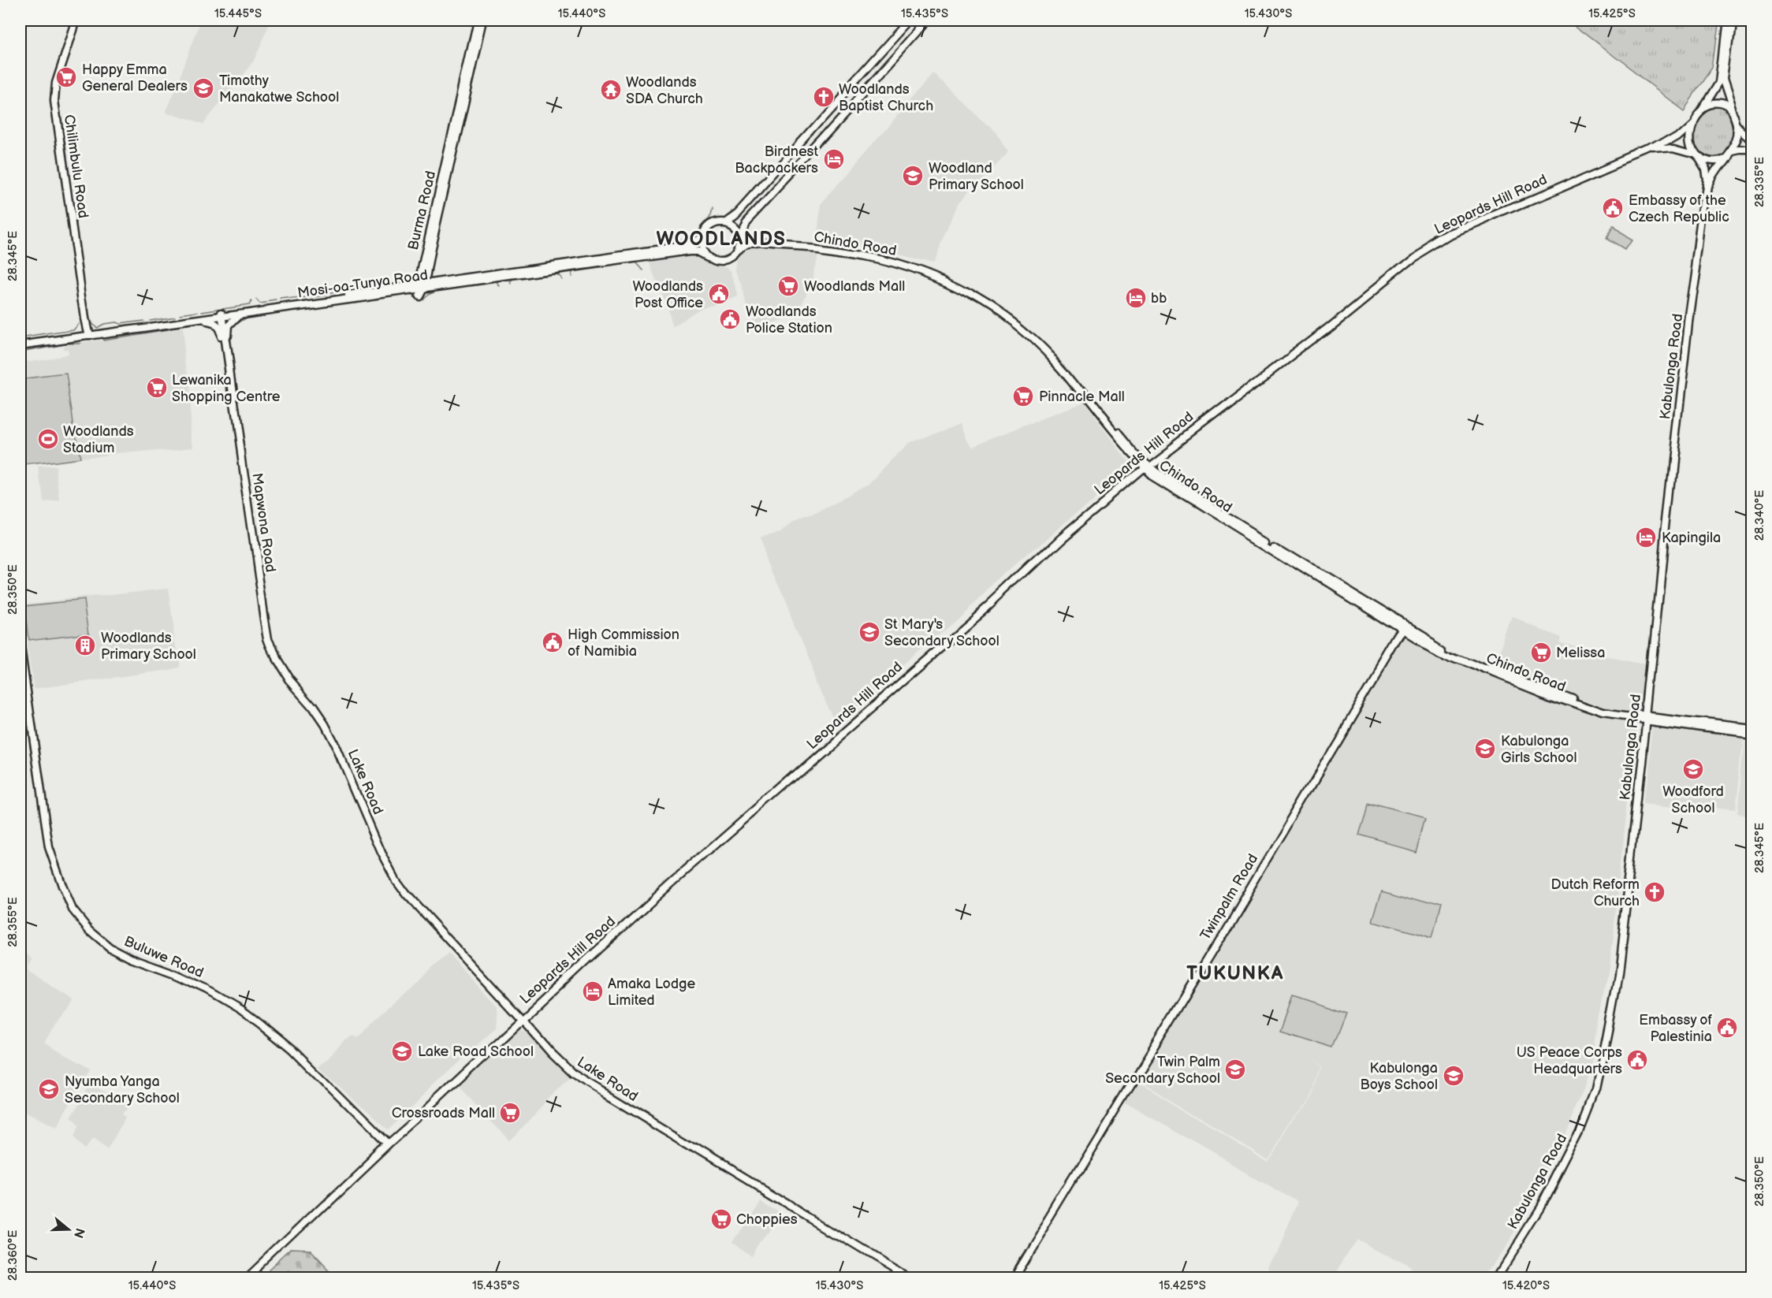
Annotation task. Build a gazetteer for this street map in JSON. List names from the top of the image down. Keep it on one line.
{"streets":{"main road":["Chilimbulu Road","Leopards Hill Road","Burma Road","Chindo Road","Mosi-oa-Tunya Road","Kabulonga Road","Mapwona Road","Lake Road","Twinpalm Road","Buluwe Road"]},"crossings":[["Chilimbulu Road","Mosi-oa-Tunya Road"],["Leopards Hill Road","Chindo Road"],["Leopards Hill Road","Kabulonga Road"],["Leopards Hill Road","Lake Road"],["Leopards Hill Road","Buluwe Road"],["Burma Road","Mosi-oa-Tunya Road"],["Chindo Road","Mosi-oa-Tunya Road"],["Chindo Road","Kabulonga Road"],["Chindo Road","Twinpalm Road"],["Mosi-oa-Tunya Road","Mapwona Road"],["Mapwona Road","Lake Road"]],"districts":["WOODLANDS","TUKUNKA"],"places":{"supermarket":["Happy Emma General Dealers","Woodlands Mall","Lewanika Shopping Centre","Pinnacle Mall","Melissa","Crossroads Mall","Choppies"],"school or university":["Timothy Manakatwe School","Woodland Primary School","St Mary's Secondary School","Kabulonga Girls School","Woodford School","Lake Road School","Twin Palm Secondary School","Kabulonga Boys School","Nyumba Yanga Secondary School"],"temple":["Woodlands SDA Church"],"church":["Woodlands Baptist Church","Dutch Reform Church"],"hotel":["Birdnest Backpackers","bb","Kapingila","Amaka Lodge Limited"],"public building":["Embassy of the Czech Republic","Woodlands Post Office","Woodlands Police Station","High Commission of Namibia","Embassy of Palestinia","US Peace Corps Headquarters"],"sports":["Woodlands Stadium"],"building":["Woodlands Primary School"]},"north":"right","coordinates":["15.445°S","15.440°S","15.435°S","15.430°S","15.425°S","28.335°E","28.345°E","28.340°E","28.350°E","28.355°E","28.360°E","15.420°S"]}
